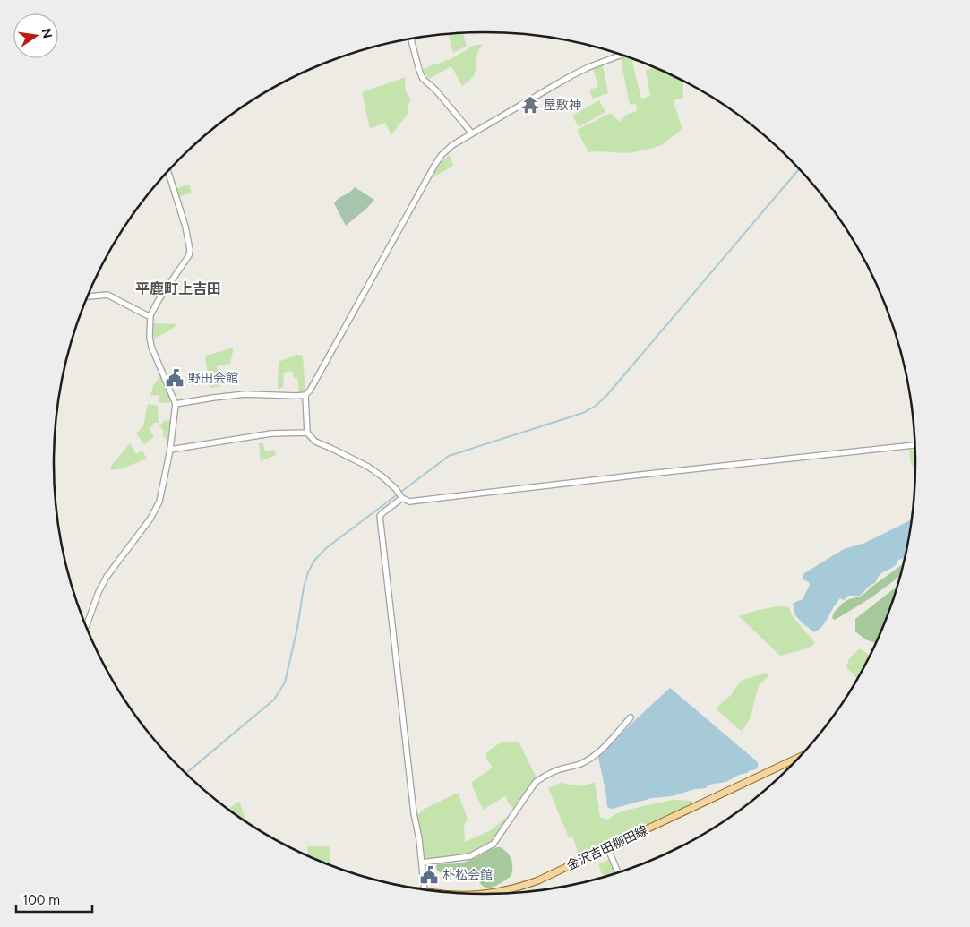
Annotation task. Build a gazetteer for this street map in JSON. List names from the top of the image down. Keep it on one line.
{"streets":{"main road":["金沢吉田柳田線"]},"districts":["平鹿町上吉田"],"places":{"temple":["屋敷神"],"public building":["野田会館","朴松会館"]},"scale_bar":"100 m","north":"right"}
